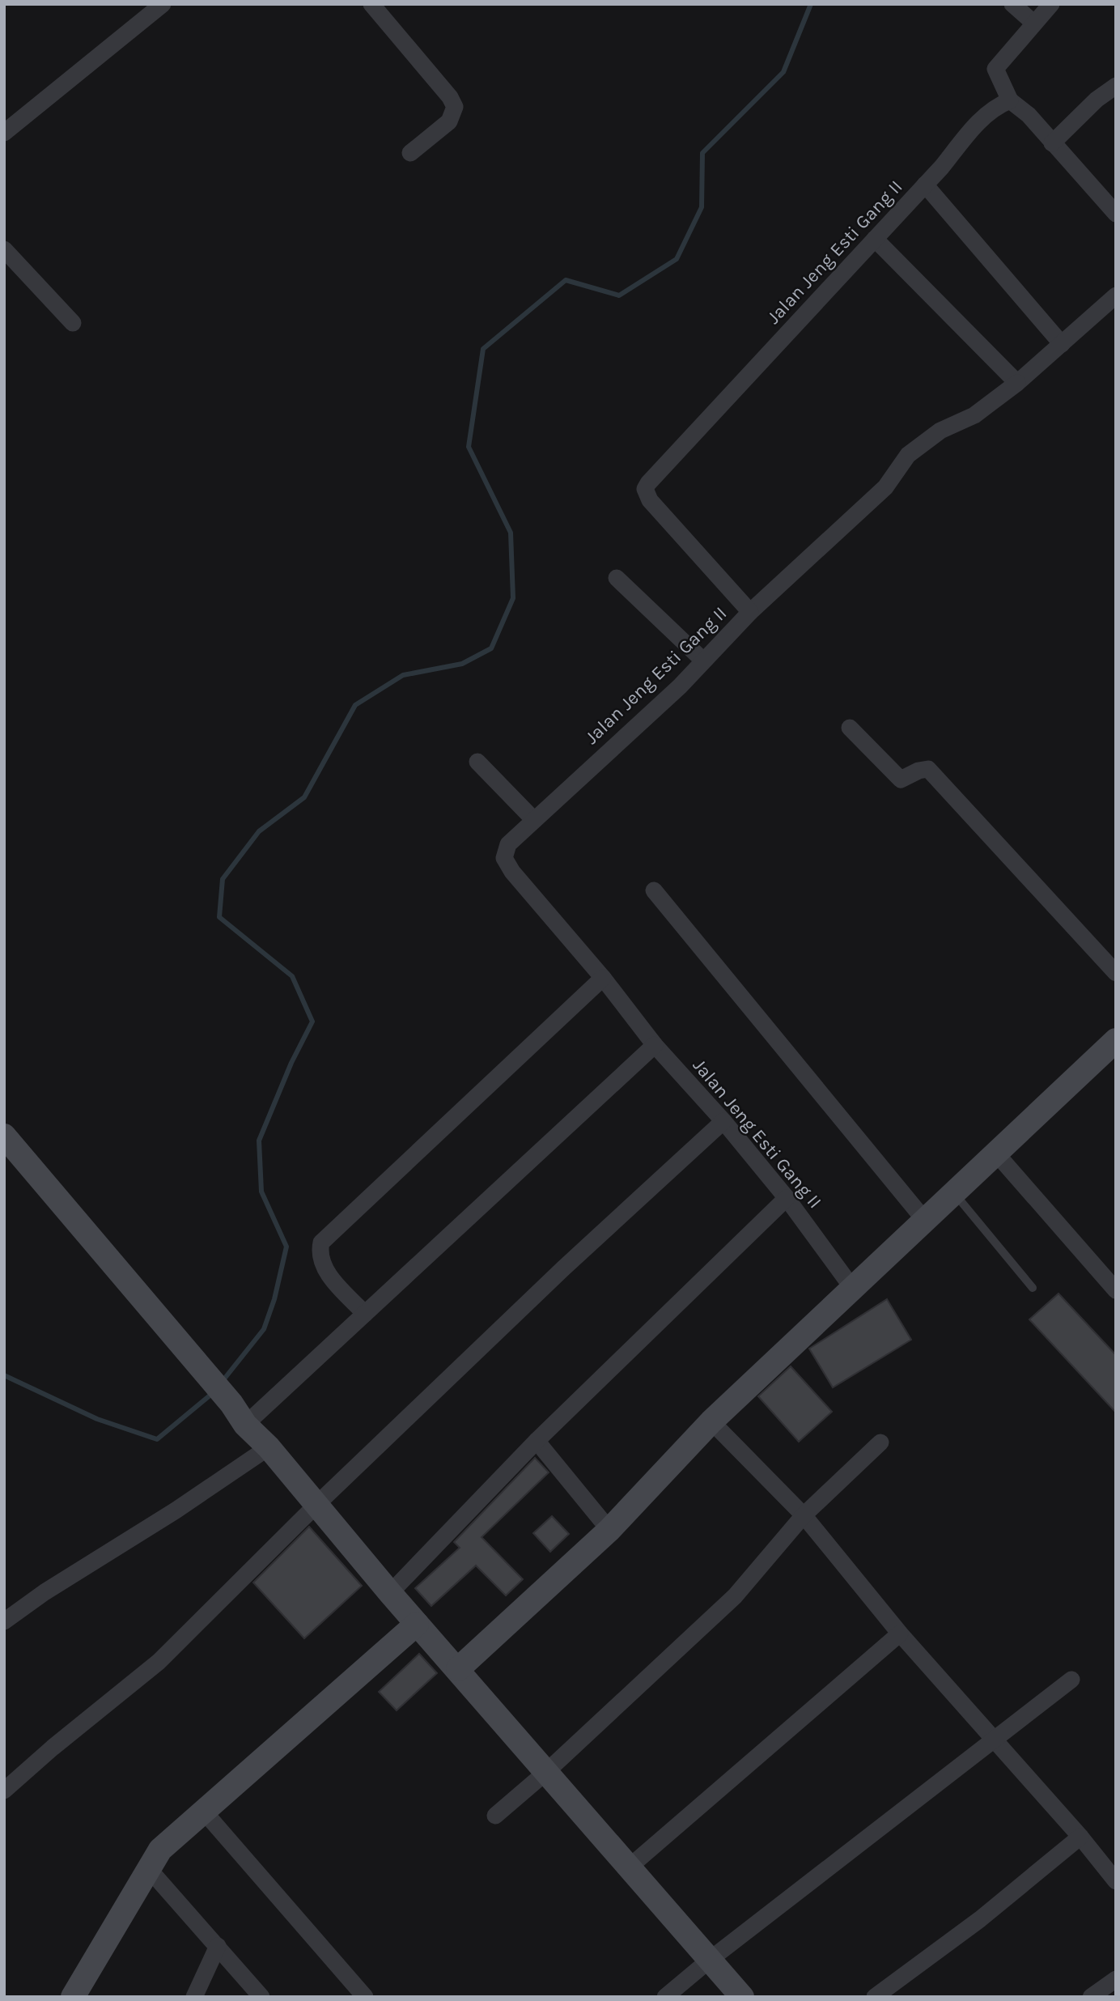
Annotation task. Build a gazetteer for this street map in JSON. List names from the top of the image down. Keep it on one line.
{"streets":{"street":["Jalan Jeng Esti Gang II"]}}
